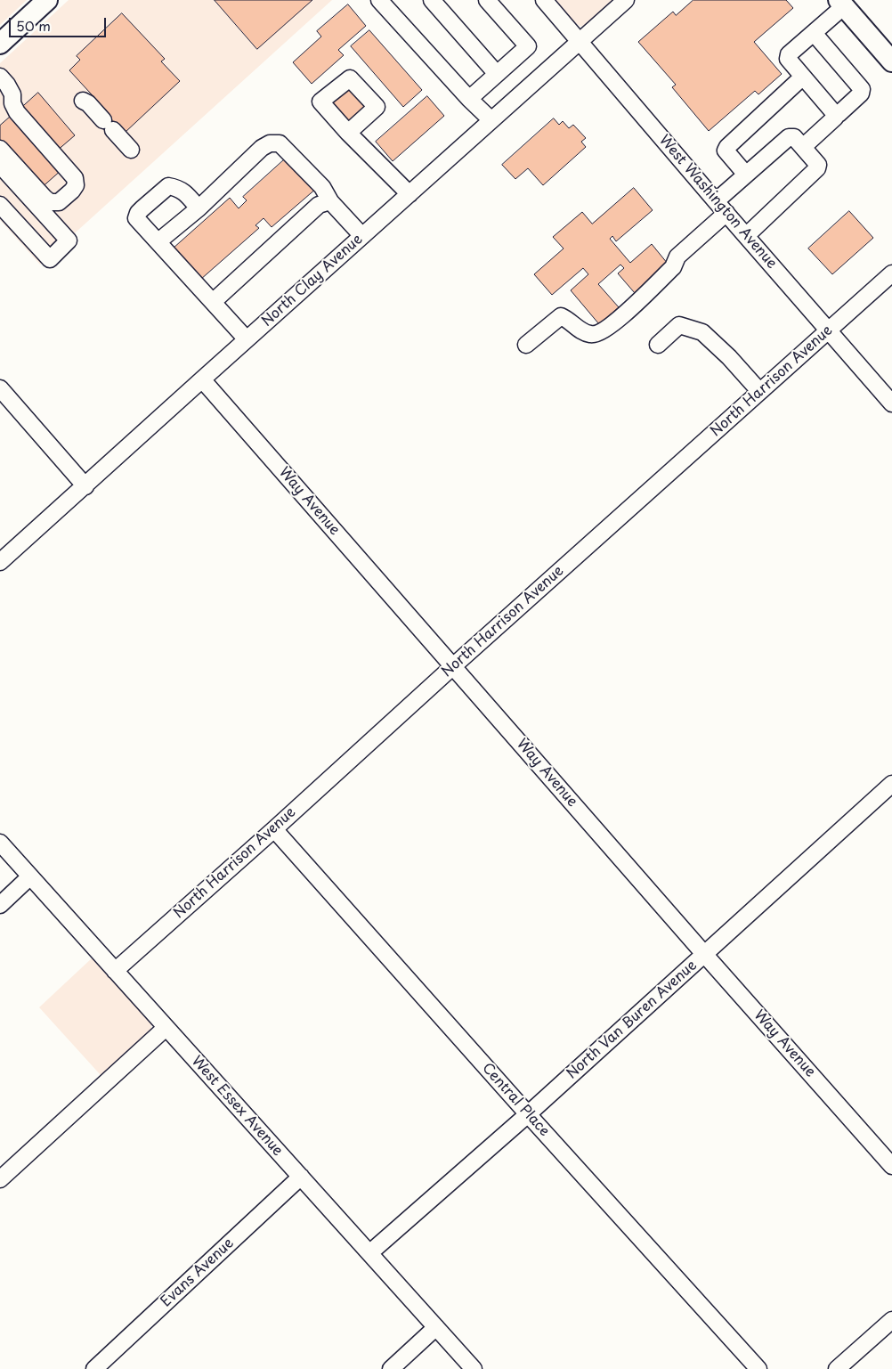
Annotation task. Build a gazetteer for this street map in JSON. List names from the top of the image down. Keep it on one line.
{"streets":{"street":["West Washington Avenue","North Clay Avenue","North Harrison Avenue","Way Avenue","North Van Buren Avenue","Central Place","West Essex Avenue","Evans Avenue"]},"crossings":[["West Washington Avenue","North Clay Avenue"],["West Washington Avenue","North Harrison Avenue"],["North Clay Avenue","Way Avenue"],["North Harrison Avenue","Way Avenue"],["North Harrison Avenue","Central Place"],["North Harrison Avenue","West Essex Avenue"],["Way Avenue","North Van Buren Avenue"],["North Van Buren Avenue","Central Place"],["North Van Buren Avenue","West Essex Avenue"],["West Essex Avenue","Evans Avenue"]],"scale_bar":"50 m"}
